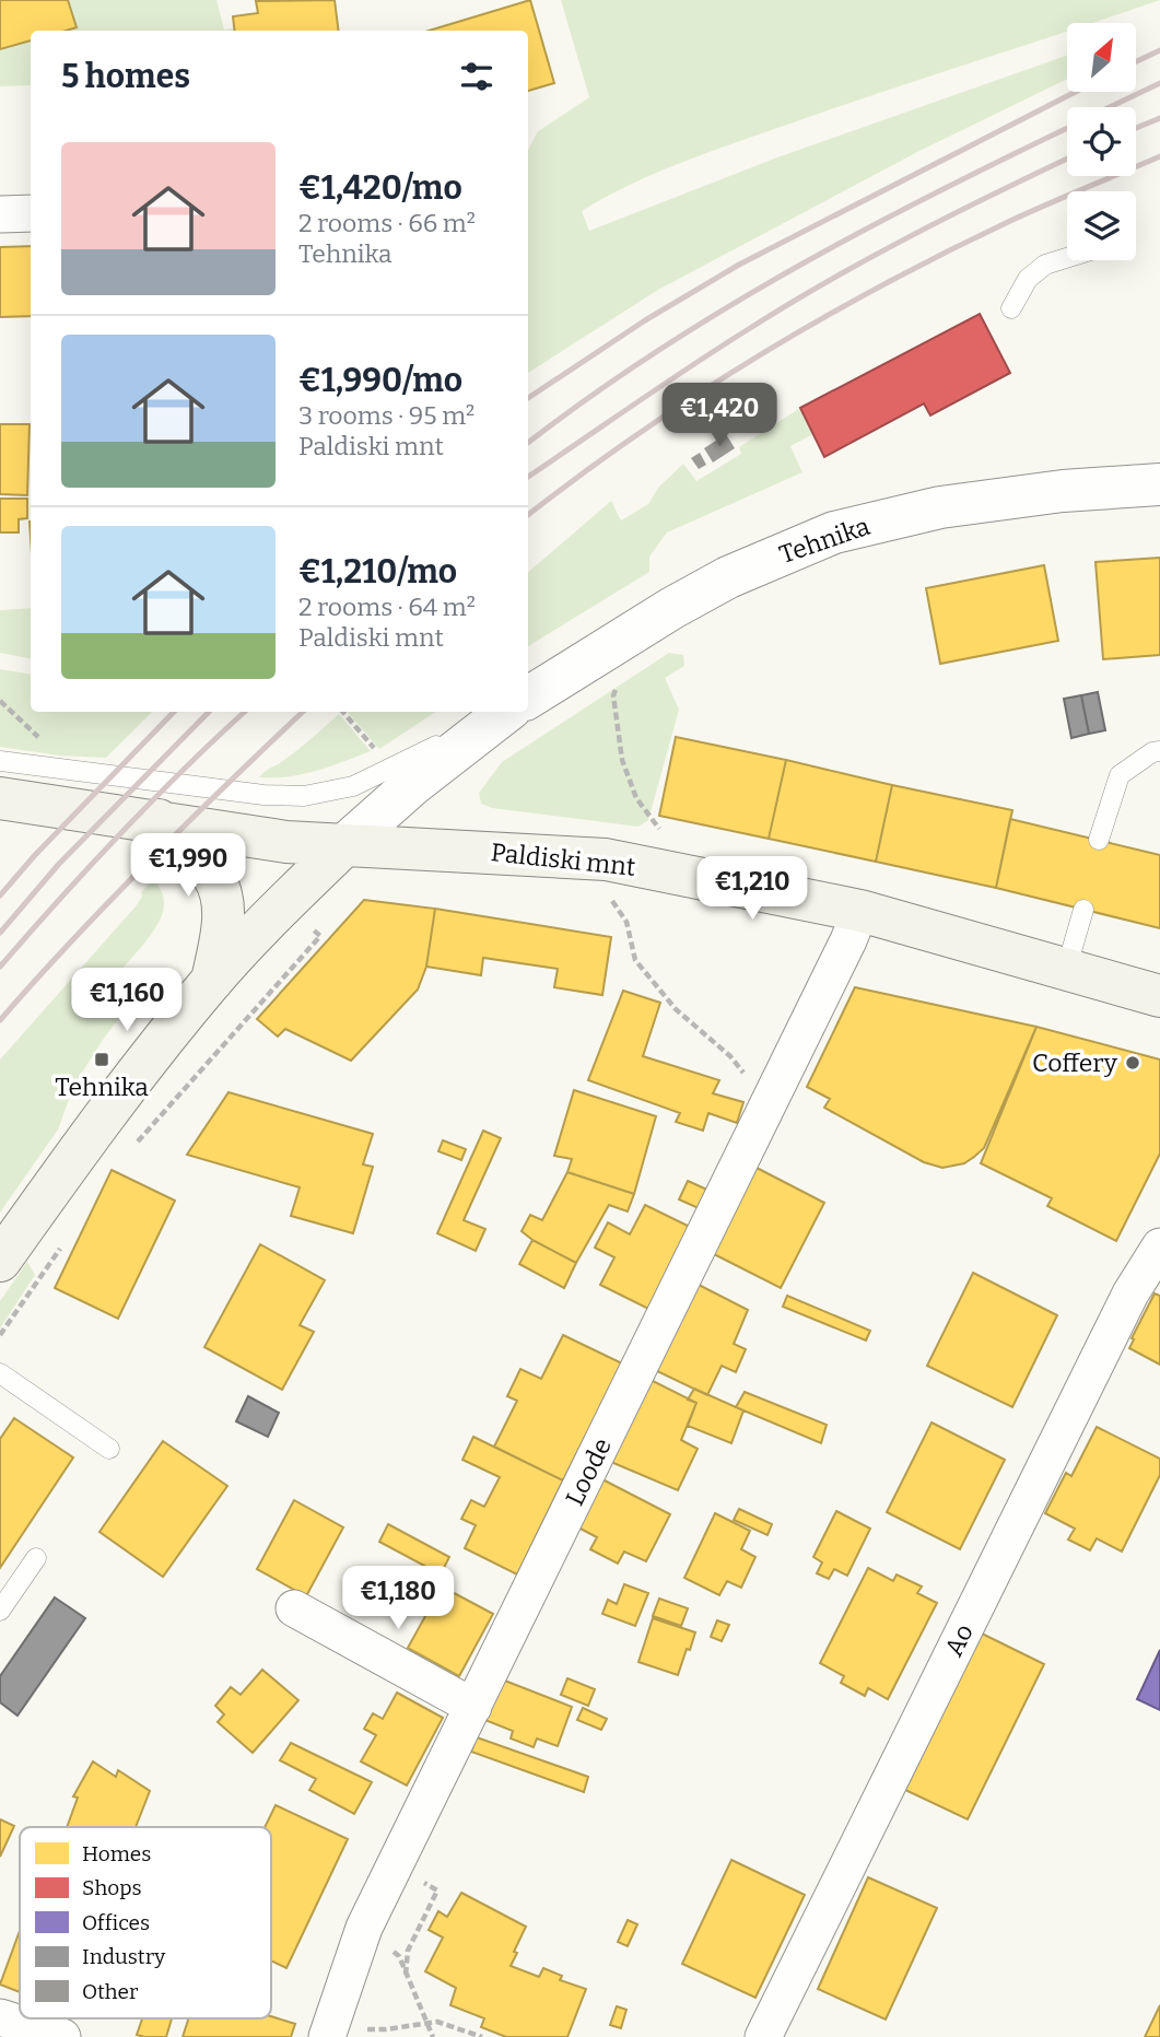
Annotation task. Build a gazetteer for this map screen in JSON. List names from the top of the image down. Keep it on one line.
{"streets":{"main road":["Tehnika","Paldiski mnt"],"street":["Loode","Ao"]},"crossings":[["Tehnika","Paldiski mnt"],["Paldiski mnt","Loode"]],"places":{"transit":["Tehnika"],"other":["Coffery"]},"legend":["Homes","Shops","Offices","Industry","Other"],"north":"top right","page":{"heading":"5 homes","list":[{"name":"€1,420/mo","note":"2 rooms · 66 m² · Tehnika"},{"name":"€1,990/mo","note":"3 rooms · 95 m² · Paldiski mnt"},{"name":"€1,210/mo","note":"2 rooms · 64 m² · Paldiski mnt"}],"price":["€1,420","€1,990","€1,210","€1,160","€1,180"]}}
